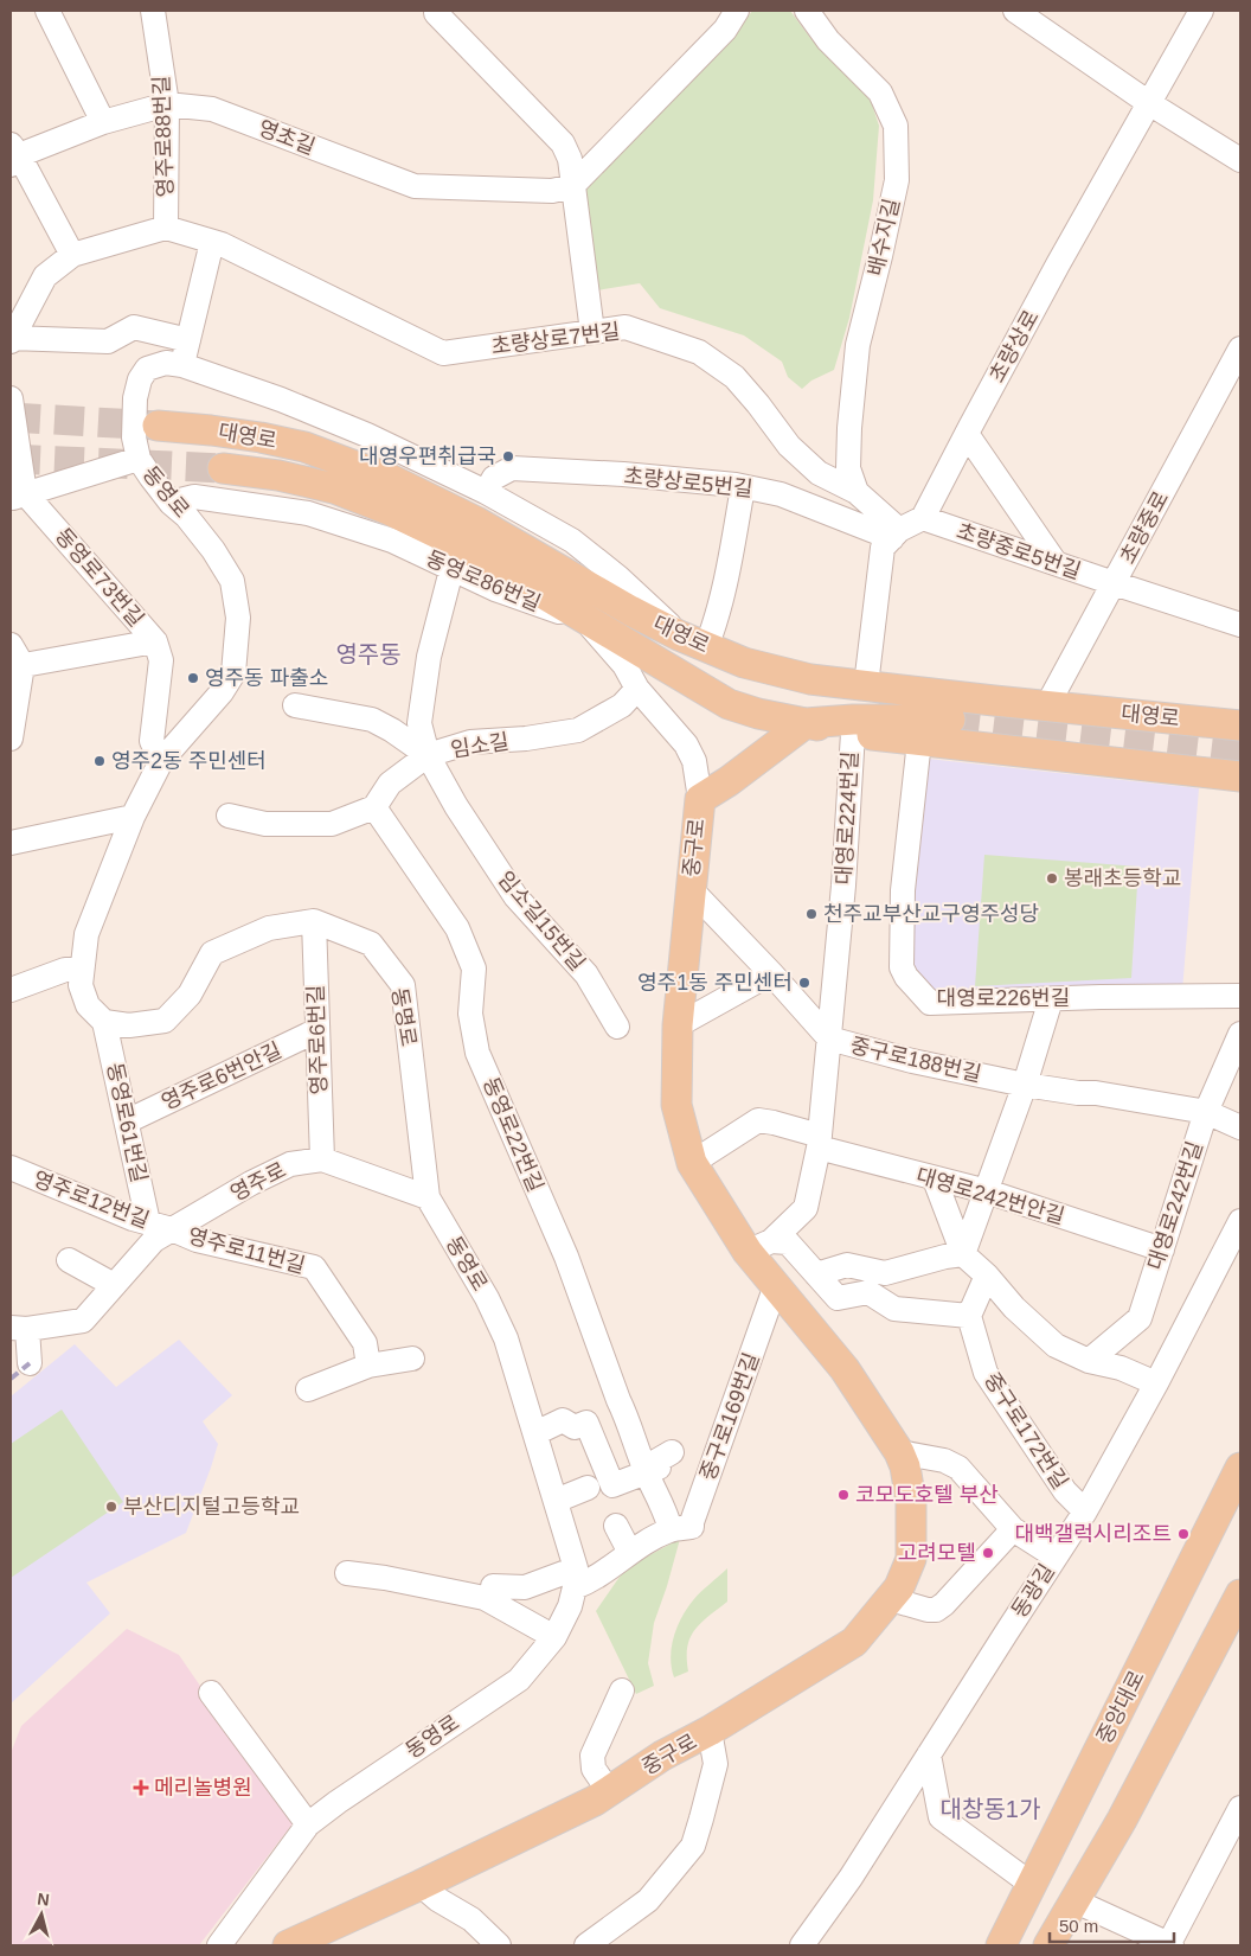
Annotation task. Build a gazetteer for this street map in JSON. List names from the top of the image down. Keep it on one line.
{"streets":{"main road":["대영로","중구로","중앙대로"],"street":["영주로88번길","영초길","배수지길","초량상로7번길","초량상로","초량상로5번길","동영로","초량중로","초량중로5번길","동영로73번길","동영로86번길","임소길","대영로224번길","임소길15번길","대영로226번길","동명로","영주로6번길","중구로188번길","영주로6번안길","동영로61번길","동영로22번길","영주로","대영로242번안길","영주로12번길","대영로242번길","영주로11번길","중구로169번길","중구로172번길","동광길"]},"crossings":[["영주로88번길","영초길"],["영주로88번길","초량상로7번길"],["배수지길","초량상로7번길"],["초량상로7번길","초량상로5번길"],["초량상로","초량중로5번길"],["대영로","동영로"],["대영로","초량중로"],["대영로","동영로86번길"],["대영로","대영로224번길"],["대영로","중구로"],["대영로","대영로226번길"],["초량상로5번길","동영로"],["동영로","동영로73번길"],["동영로","동영로86번길"],["동영로","동명로"],["동영로","동영로61번길"],["동영로","영주로"],["초량중로","초량중로5번길"],["임소길","임소길15번길"],["임소길","동영로22번길"],["대영로224번길","중구로"],["대영로224번길","중구로188번길"],["대영로224번길","대영로242번안길"],["중구로","중구로188번길"],["중구로","중구로169번길"],["동명로","영주로6번길"],["동명로","영주로"],["영주로6번길","영주로6번안길"],["영주로6번길","영주로"],["중구로188번길","대영로242번길"],["영주로6번안길","동영로61번길"],["동영로61번길","영주로12번길"],["동영로22번길","중구로169번길"],["영주로","영주로12번길"],["영주로","영주로11번길"],["대영로242번안길","대영로242번길"],["영주로12번길","영주로11번길"],["중구로172번길","동광길"]],"districts":["영주동","대창동1가"],"places":{"other":["대영우편취급국","영주동 파출소","영주2동 주민센터","봉래초등학교","천주교부산교구영주성당","영주1동 주민센터","코모도호텔 부산","부산디지털고등학교","대백갤럭시리조트","고려모텔"],"health":["메리놀병원"]},"scale_bar":"50 m","north":"top"}
